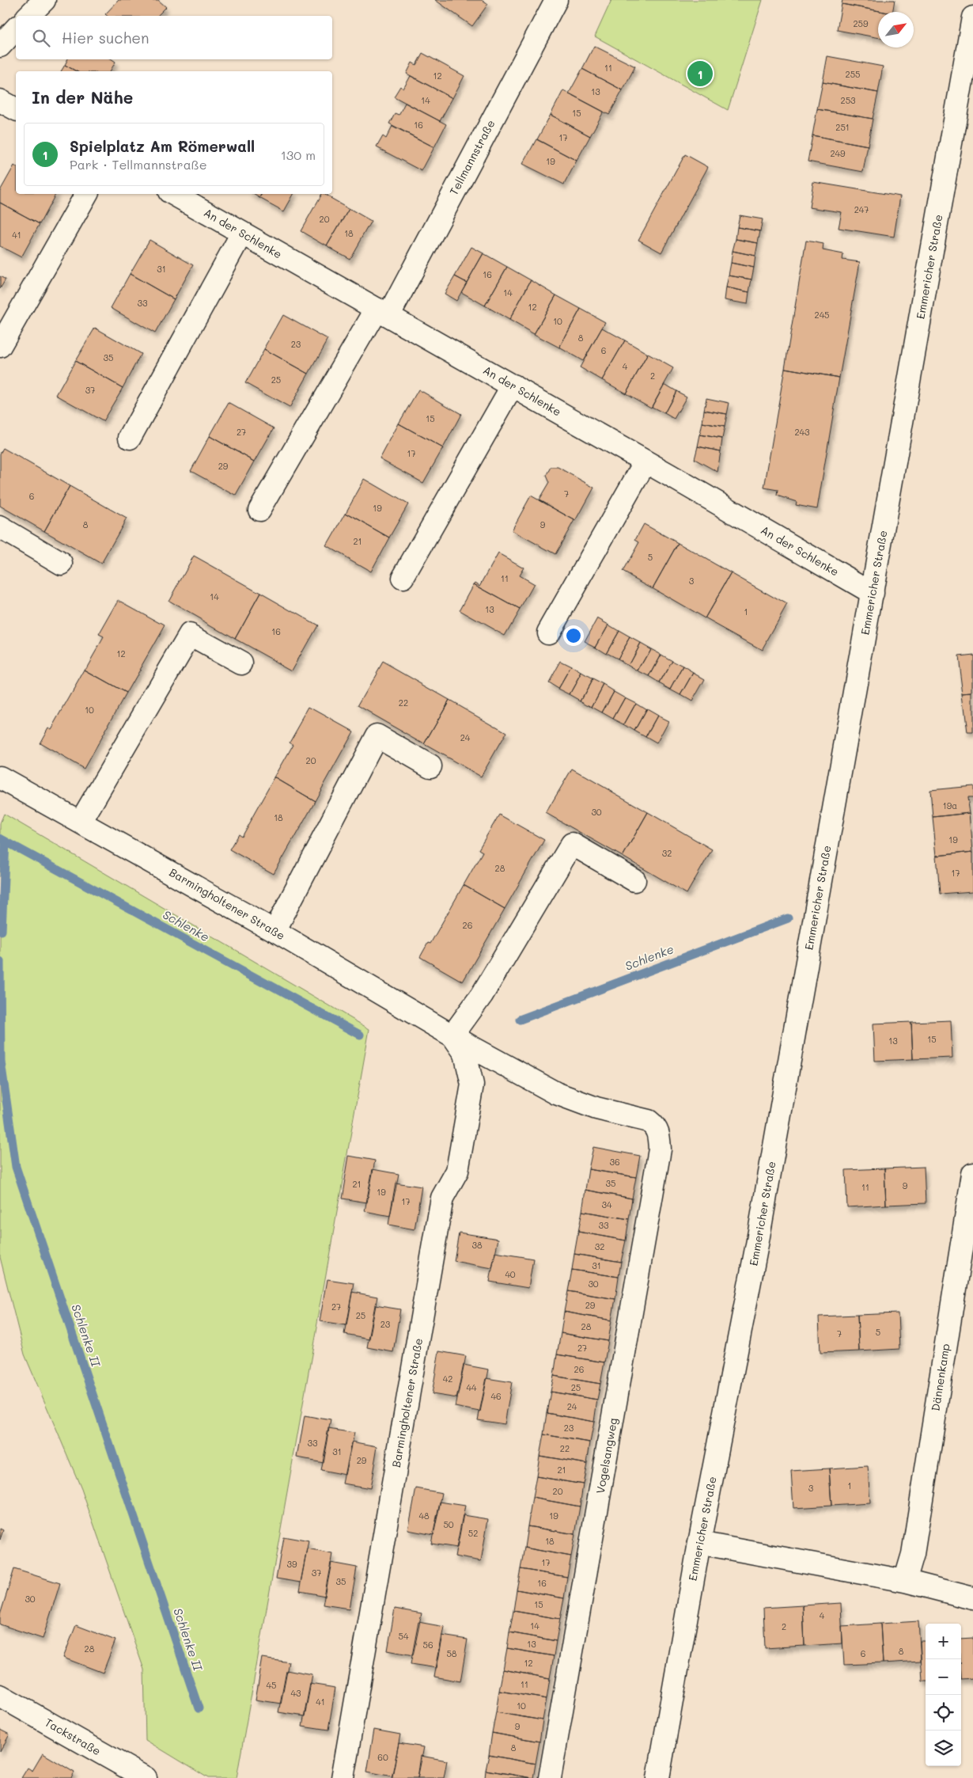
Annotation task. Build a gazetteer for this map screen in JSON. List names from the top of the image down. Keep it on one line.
{"streets":{"street":["Tellmannstraße","An der Schlenke","Emmericher Straße","Barmingholtener Straße","Dännenkamp","Vogelsangweg","Tackstraße"]},"crossings":[["Tellmannstraße","An der Schlenke"],["An der Schlenke","Emmericher Straße"],["Barmingholtener Straße","Vogelsangweg"]],"water":["Schlenke","Schlenke II"],"house_numbers":["259","11","255","12","13","14","253","15","16","251","17","249","19","247","20","18","41","31","16","14","33","12","245","10","8","23","6","35","4","2","25","37","15","27","243","17","29","7","6","19","8","9","21","5","11","3","14","13","1","16","12","22","10","24","20","19a","30","18","19","32","28","17","26","15","13","36","35","21","9","11","19","17","34","33","38","32","31","40","30","29","27","25","23","28","5","7","27","26","42","44","25","46","24","23","33","22","31","29","21","1","3","20","48","19","50","52","18","17","39","37","35","16","30","15","4","14","2","54","13","56","28","8","58","6","12","11","45","43","41","10","9","8","60"],"north":"top right","page":{"search":"Hier suchen","pins":"1","heading":"In der Nähe","list":[{"mark":"1","name":"Spielplatz Am Römerwall","note":"Park · Tellmannstraße","value":"130 m"}],"map_buttons":["+","−"]}}
